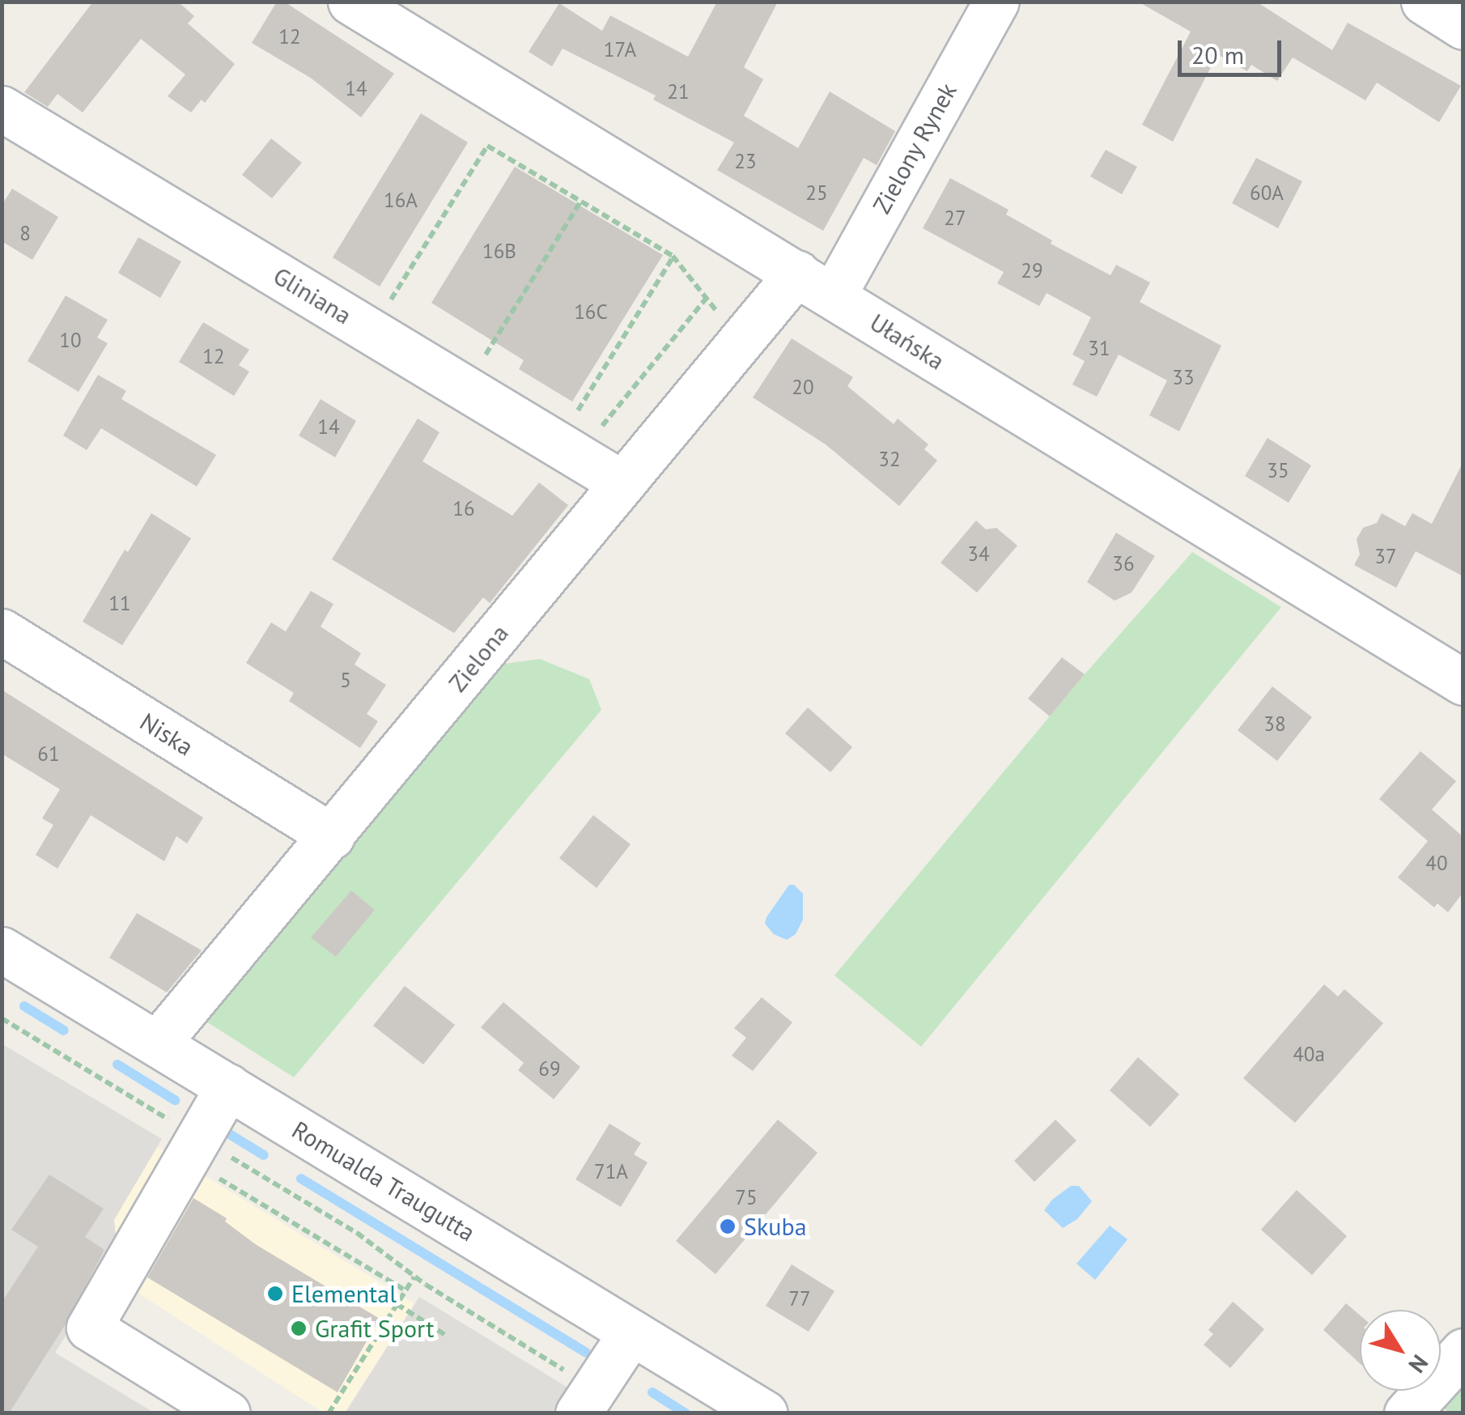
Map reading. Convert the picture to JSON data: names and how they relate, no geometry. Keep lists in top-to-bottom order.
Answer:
{
  "streets": {
    "street": [
      "Zielony Rynek",
      "Gliniana",
      "Ułańska",
      "Zielona",
      "Niska",
      "Romualda Traugutta"
    ]
  },
  "crossings": [
    ["Zielony Rynek", "Ułańska"],
    ["Zielony Rynek", "Zielona"],
    ["Gliniana", "Zielona"],
    ["Ułańska", "Zielona"],
    ["Zielona", "Niska"],
    ["Zielona", "Romualda Traugutta"]
  ],
  "places": ["Skuba", "Elemental", "Grafit Sport"],
  "house_numbers": [
    "12",
    "17A",
    "14",
    "21",
    "23",
    "25",
    "60A",
    "16A",
    "27",
    "8",
    "16B",
    "29",
    "16C",
    "10",
    "31",
    "12",
    "33",
    "20",
    "14",
    "32",
    "35",
    "16",
    "34",
    "37",
    "36",
    "11",
    "5",
    "38",
    "61",
    "40",
    "40a",
    "69",
    "71A",
    "75",
    "77"
  ],
  "scale_bar": "20 m",
  "north": "bottom right"
}
